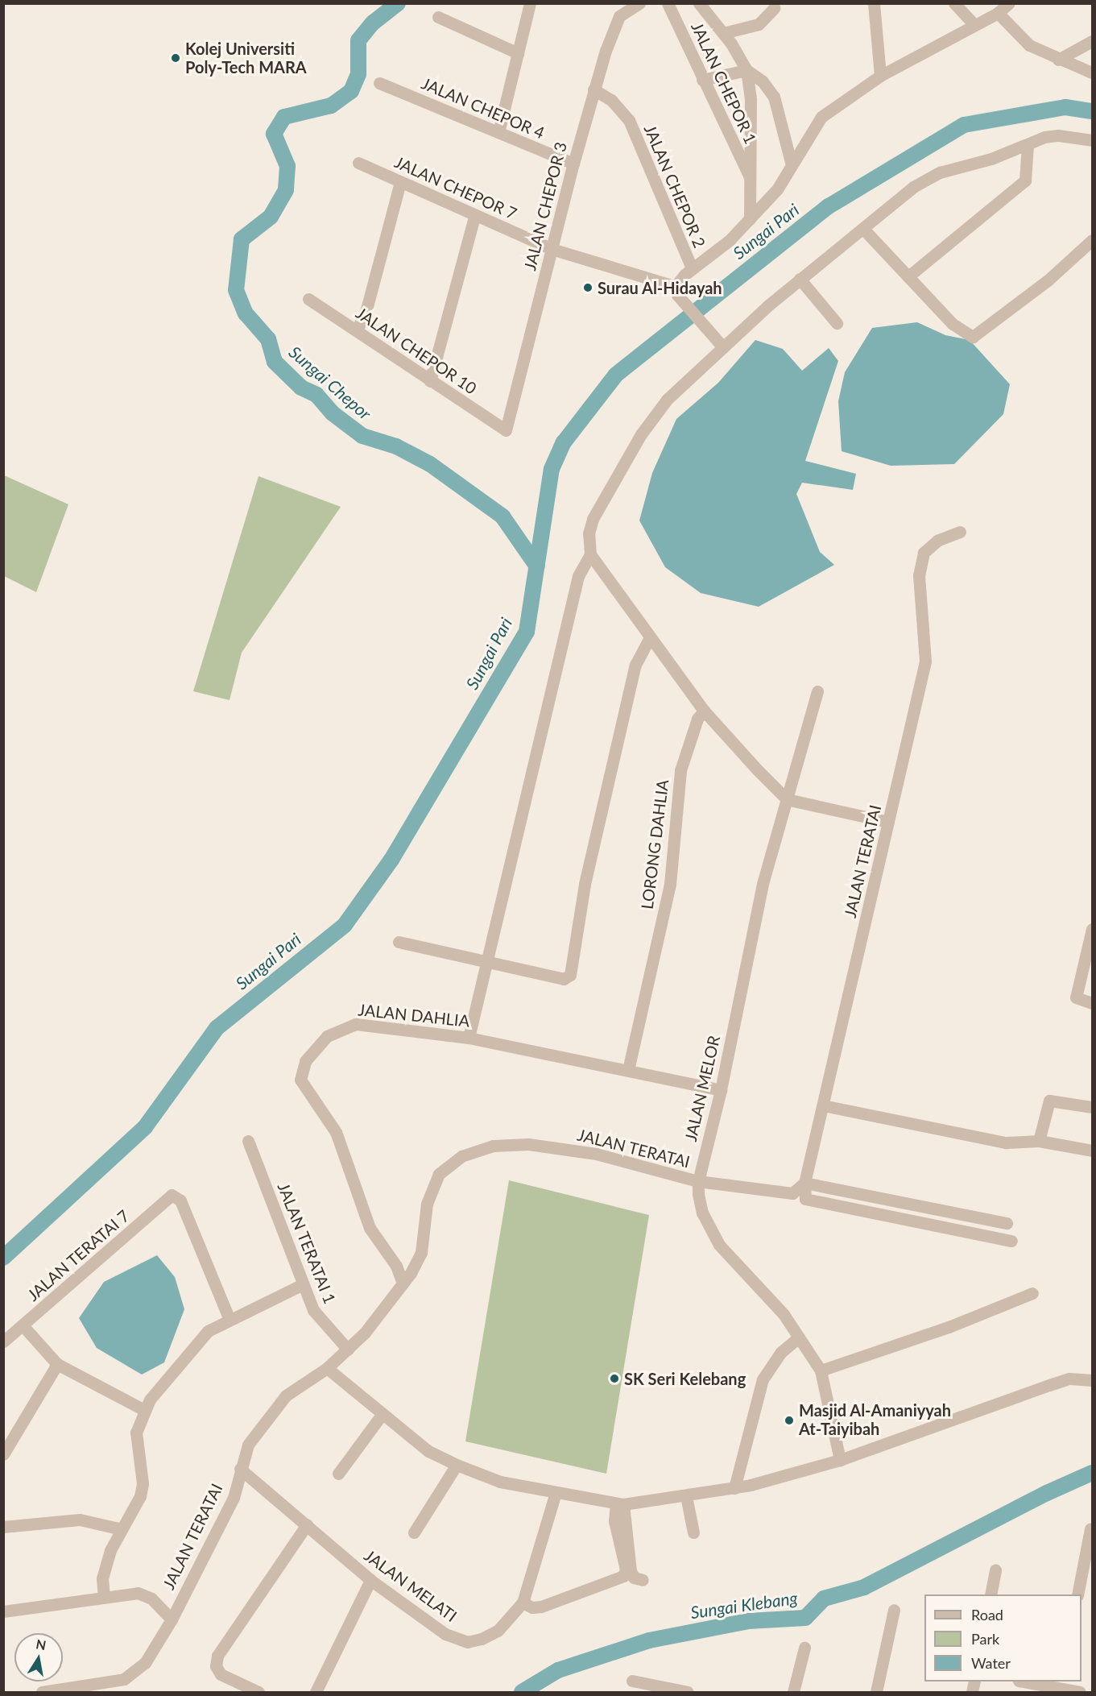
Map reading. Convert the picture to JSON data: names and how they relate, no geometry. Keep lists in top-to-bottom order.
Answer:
{
  "streets": {
    "street": [
      "JALAN CHEPOR 1",
      "JALAN CHEPOR 4",
      "JALAN CHEPOR 2",
      "JALAN CHEPOR 7",
      "JALAN CHEPOR 3",
      "JALAN CHEPOR 10",
      "LORONG DAHLIA",
      "JALAN TERATAI",
      "JALAN DAHLIA",
      "JALAN MELOR",
      "JALAN TERATAI 1",
      "JALAN TERATAI 7",
      "JALAN MELATI"
    ]
  },
  "crossings": [
    ["JALAN CHEPOR 4", "JALAN CHEPOR 3"],
    ["JALAN CHEPOR 2", "JALAN CHEPOR 7"],
    ["JALAN CHEPOR 2", "JALAN CHEPOR 3"],
    ["JALAN CHEPOR 7", "JALAN CHEPOR 3"],
    ["JALAN CHEPOR 3", "JALAN CHEPOR 10"],
    ["LORONG DAHLIA", "JALAN DAHLIA"],
    ["JALAN TERATAI", "JALAN DAHLIA"],
    ["JALAN TERATAI", "JALAN MELOR"],
    ["JALAN TERATAI", "JALAN TERATAI 1"],
    ["JALAN TERATAI", "JALAN MELATI"],
    ["JALAN DAHLIA", "JALAN MELOR"]
  ],
  "water": ["Sungai Pari", "Sungai Chepor", "Sungai Klebang"],
  "places": [
    "Kolej Universiti Poly-Tech MARA",
    "Surau Al-Hidayah",
    "SK Seri Kelebang",
    "Masjid Al-Amaniyyah At-Taiyibah"
  ],
  "legend": ["Road", "Park", "Water"],
  "north": "top"
}
